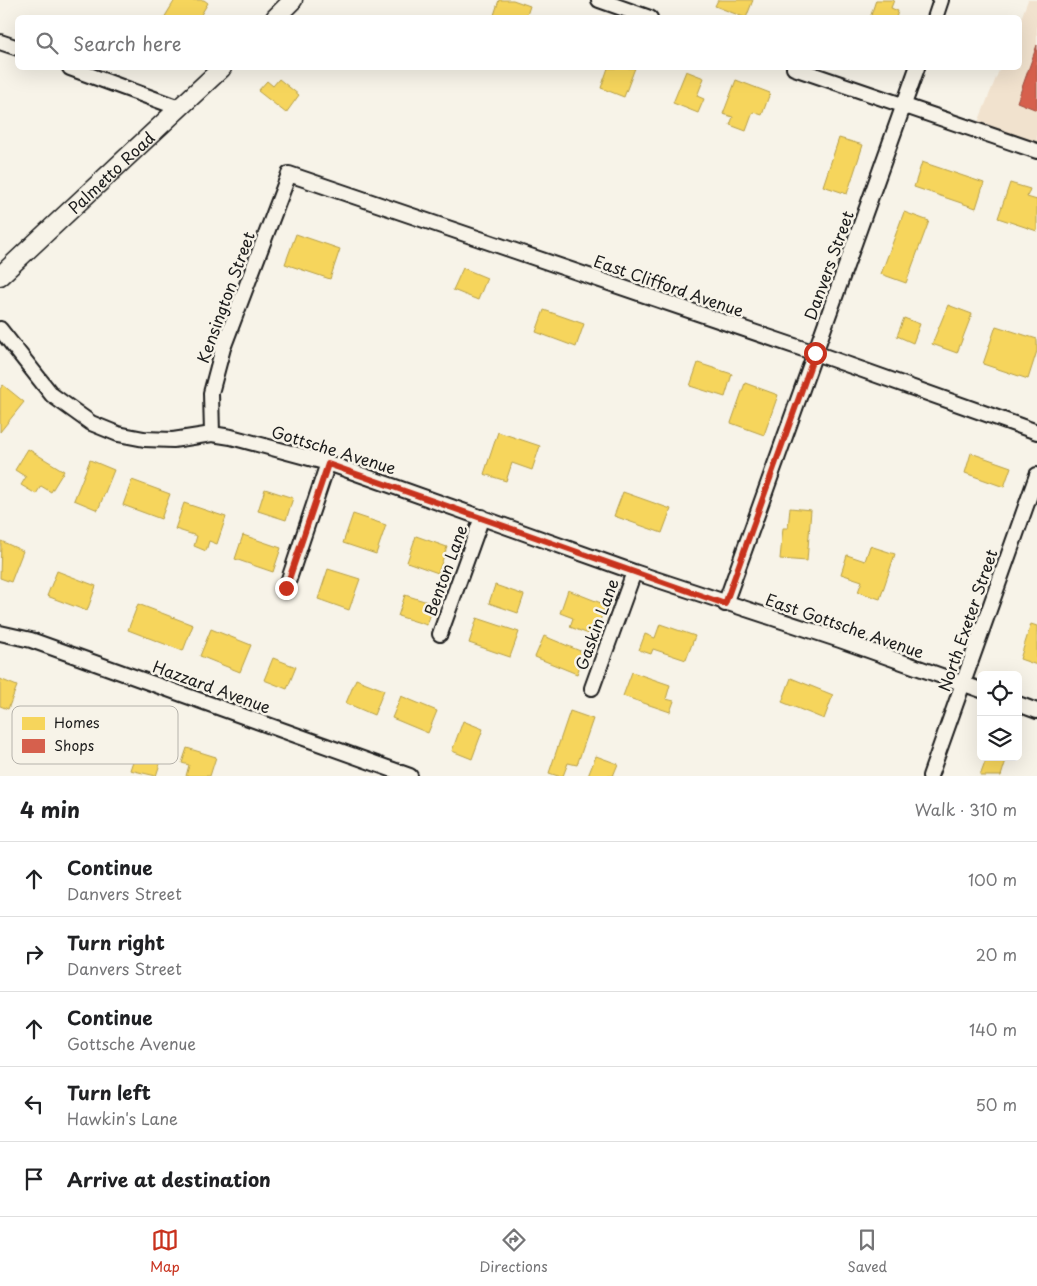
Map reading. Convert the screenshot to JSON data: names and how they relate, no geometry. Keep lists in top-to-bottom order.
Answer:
{
  "streets": {
    "street": [
      "Palmetto Road",
      "Danvers Street",
      "East Clifford Avenue",
      "Kensington Street",
      "Gottsche Avenue",
      "Benton Lane",
      "North Exeter Street",
      "Gaskin Lane",
      "East Gottsche Avenue",
      "Hazzard Avenue"
    ]
  },
  "crossings": [
    ["Danvers Street", "East Clifford Avenue"],
    ["Danvers Street", "Gottsche Avenue"],
    ["Danvers Street", "East Gottsche Avenue"],
    ["East Clifford Avenue", "Kensington Street"],
    ["Kensington Street", "Gottsche Avenue"],
    ["Gottsche Avenue", "Benton Lane"],
    ["Gottsche Avenue", "Gaskin Lane"],
    ["Gottsche Avenue", "East Gottsche Avenue"],
    ["North Exeter Street", "East Gottsche Avenue"]
  ],
  "legend": ["Homes", "Shops"],
  "page": {
    "search": "Search here",
    "heading": ["4 min", "Walk · 310 m"],
    "list": [
      ["Continue", "Danvers Street", "100 m"],
      ["Turn right", "Danvers Street", "20 m"],
      ["Continue", "Gottsche Avenue", "140 m"],
      ["Turn left", "Hawkin's Lane", "50 m"],
      "Arrive at destination"
    ],
    "nav": ["Map", "Directions", "Saved"]
  }
}
